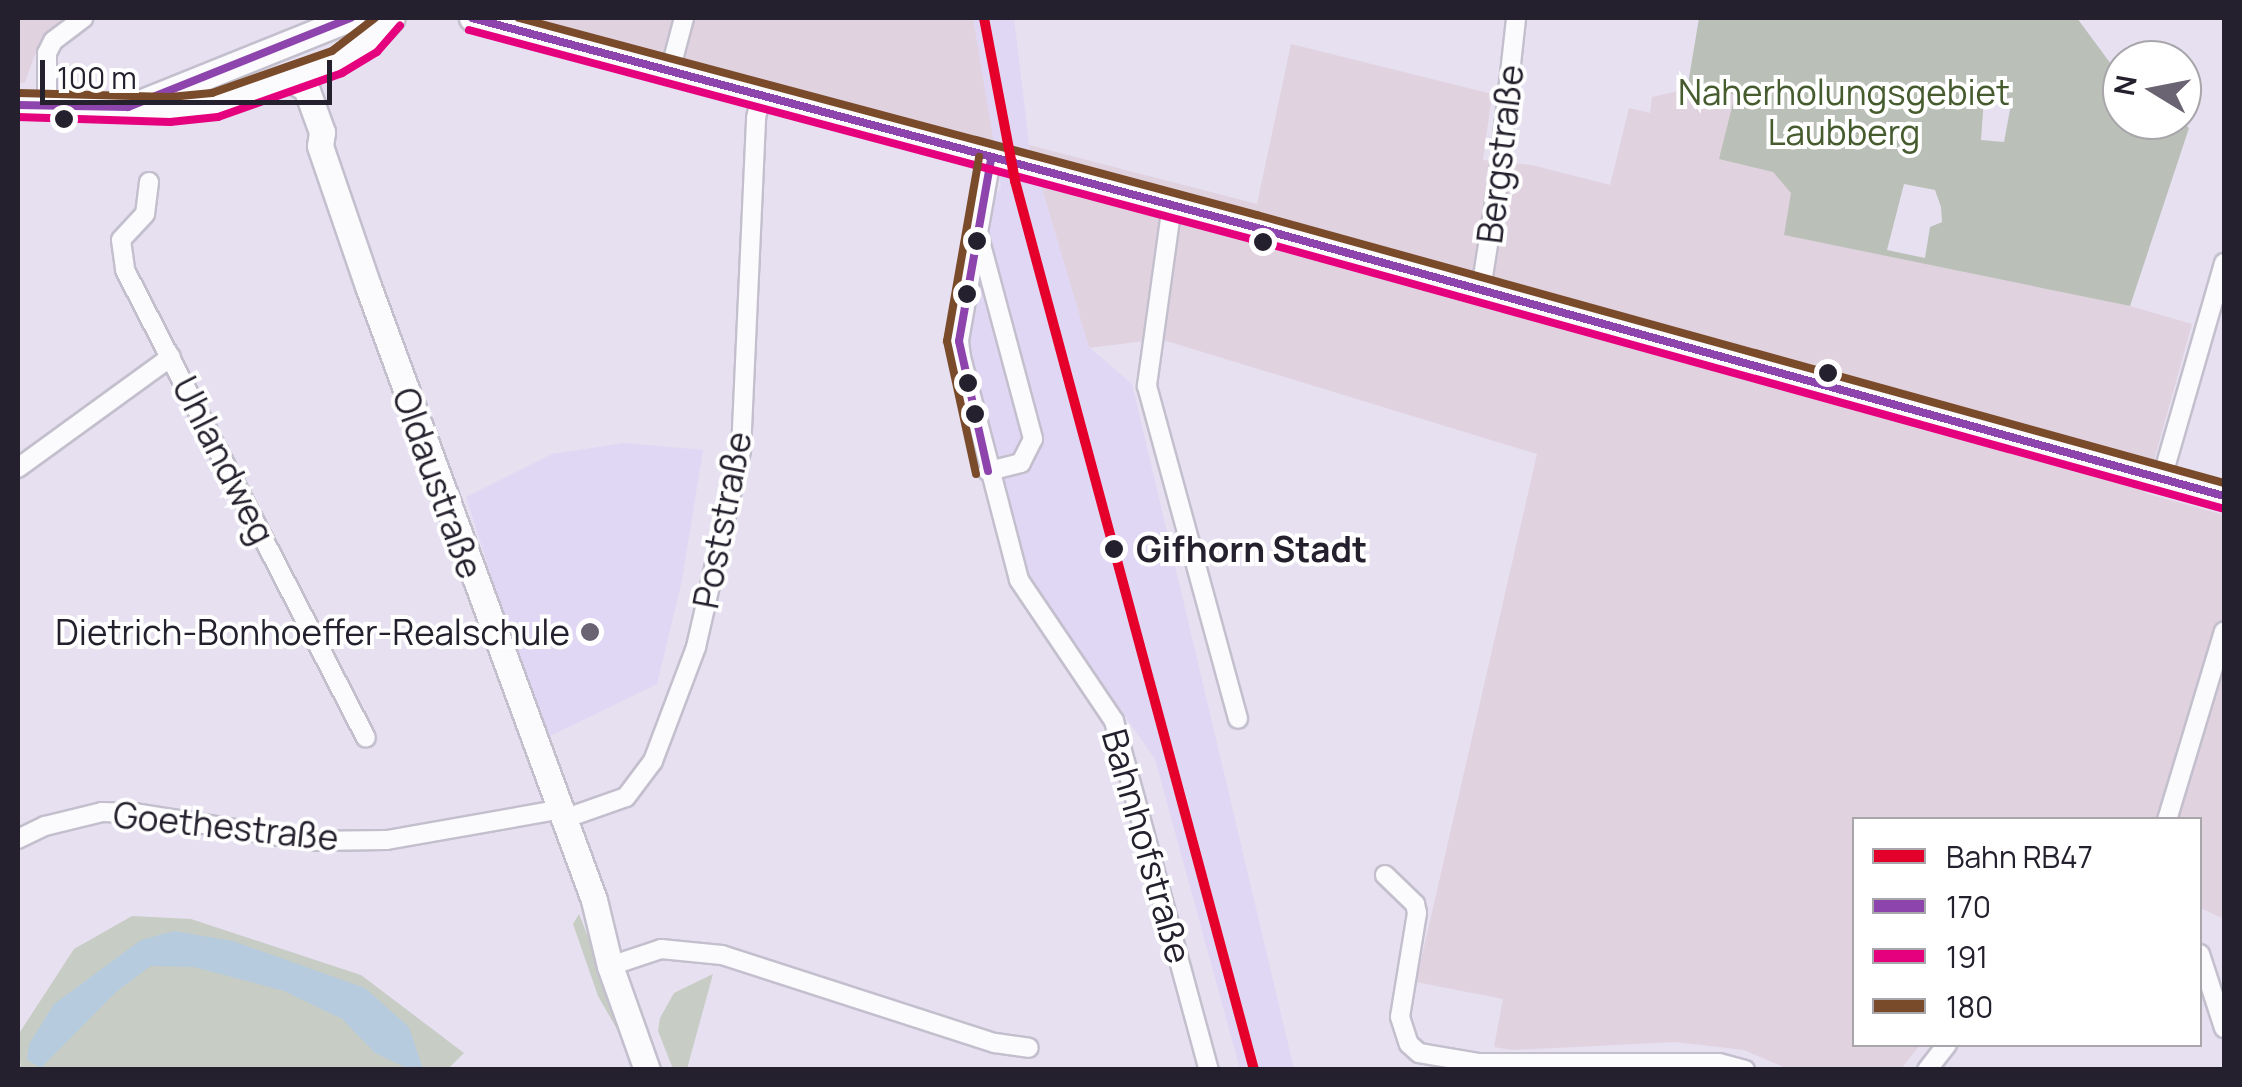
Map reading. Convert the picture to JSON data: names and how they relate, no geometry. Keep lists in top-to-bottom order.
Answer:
{
  "streets": {
    "street": [
      "Bergstraße",
      "Uhlandweg",
      "Oldaustraße",
      "Poststraße",
      "Goethestraße",
      "Bahnhofstraße"
    ]
  },
  "crossings": [
    ["Oldaustraße", "Poststraße"],
    ["Oldaustraße", "Goethestraße"],
    ["Poststraße", "Goethestraße"]
  ],
  "parks": ["Naherholungsgebiet Laubberg"],
  "places": ["Gifhorn Stadt", "Dietrich-Bonhoeffer-Realschule"],
  "lines": [
    "rail line RB47",
    "transit line 170",
    "transit line 180",
    "transit line 191"
  ],
  "legend": [
    "Bahn RB47",
    "170",
    "191",
    "180"
  ],
  "scale_bar": "100 m",
  "north": "left"
}
